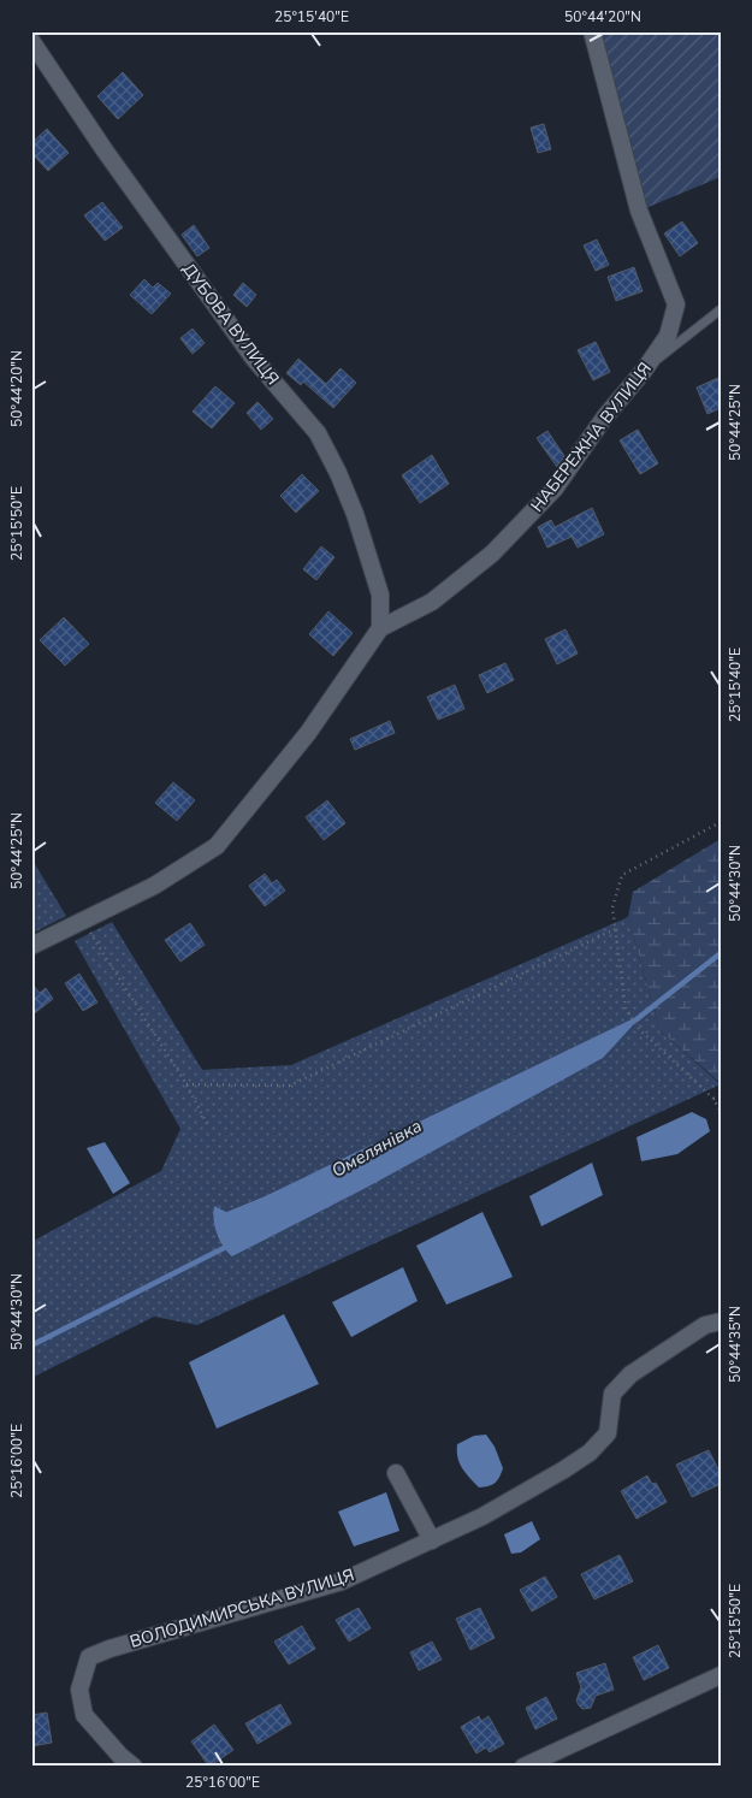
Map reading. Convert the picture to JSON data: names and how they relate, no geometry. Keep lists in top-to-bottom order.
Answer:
{
  "streets": {
    "street": ["ДУБОВА ВУЛИЦЯ", "НАБЕРЕЖНА ВУЛИЦЯ", "ВОЛОДИМИРСЬКА ВУЛИЦЯ"]
  },
  "crossings": [
    ["ДУБОВА ВУЛИЦЯ", "НАБЕРЕЖНА ВУЛИЦЯ"]
  ],
  "water": ["Омелянівка"],
  "coordinates": [
    "25°15'40\"E",
    "50°44'20\"N",
    "50°44'25\"N",
    "25°15'50\"E",
    "50°44'30\"N",
    "50°44'35\"N",
    "25°16'00\"E"
  ]
}
